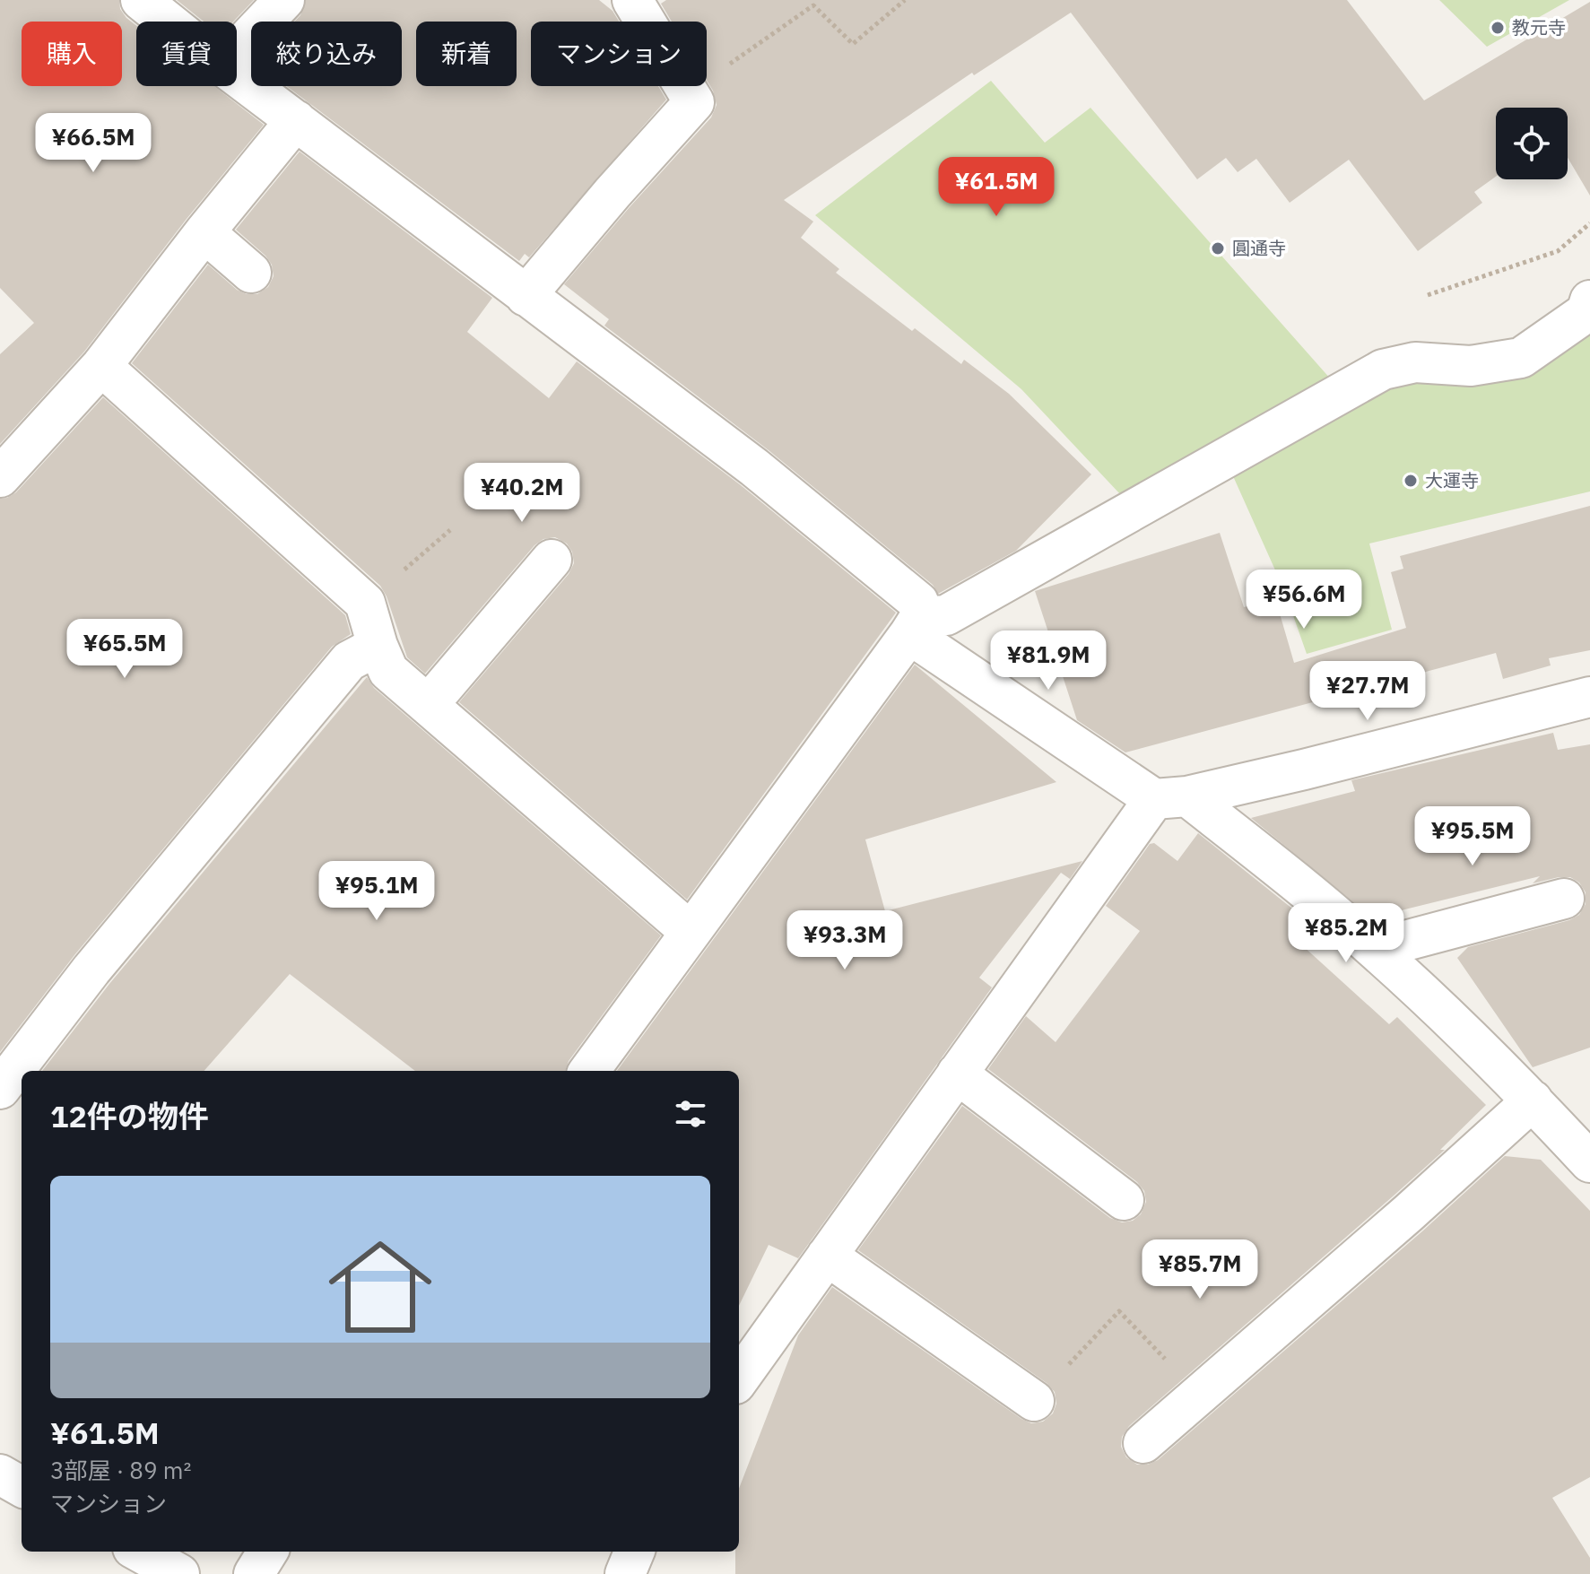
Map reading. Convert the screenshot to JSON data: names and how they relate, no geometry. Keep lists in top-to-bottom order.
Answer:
{
  "places": ["教元寺", "圓通寺", "大運寺"],
  "page": {
    "chip": [
      "購入",
      "賃貸",
      "絞り込み",
      "新着",
      "マンション"
    ],
    "price": [
      "¥66.5M",
      "¥61.5M",
      "¥40.2M",
      "¥56.6M",
      "¥65.5M",
      "¥81.9M",
      "¥27.7M",
      "¥95.5M",
      "¥95.1M",
      "¥85.2M",
      "¥93.3M",
      "¥85.7M"
    ],
    "heading": "12件の物件",
    "list": [
      {
        "name": "¥61.5M",
        "note": "3部屋 · 89 m² · マンション"
      }
    ]
  }
}
